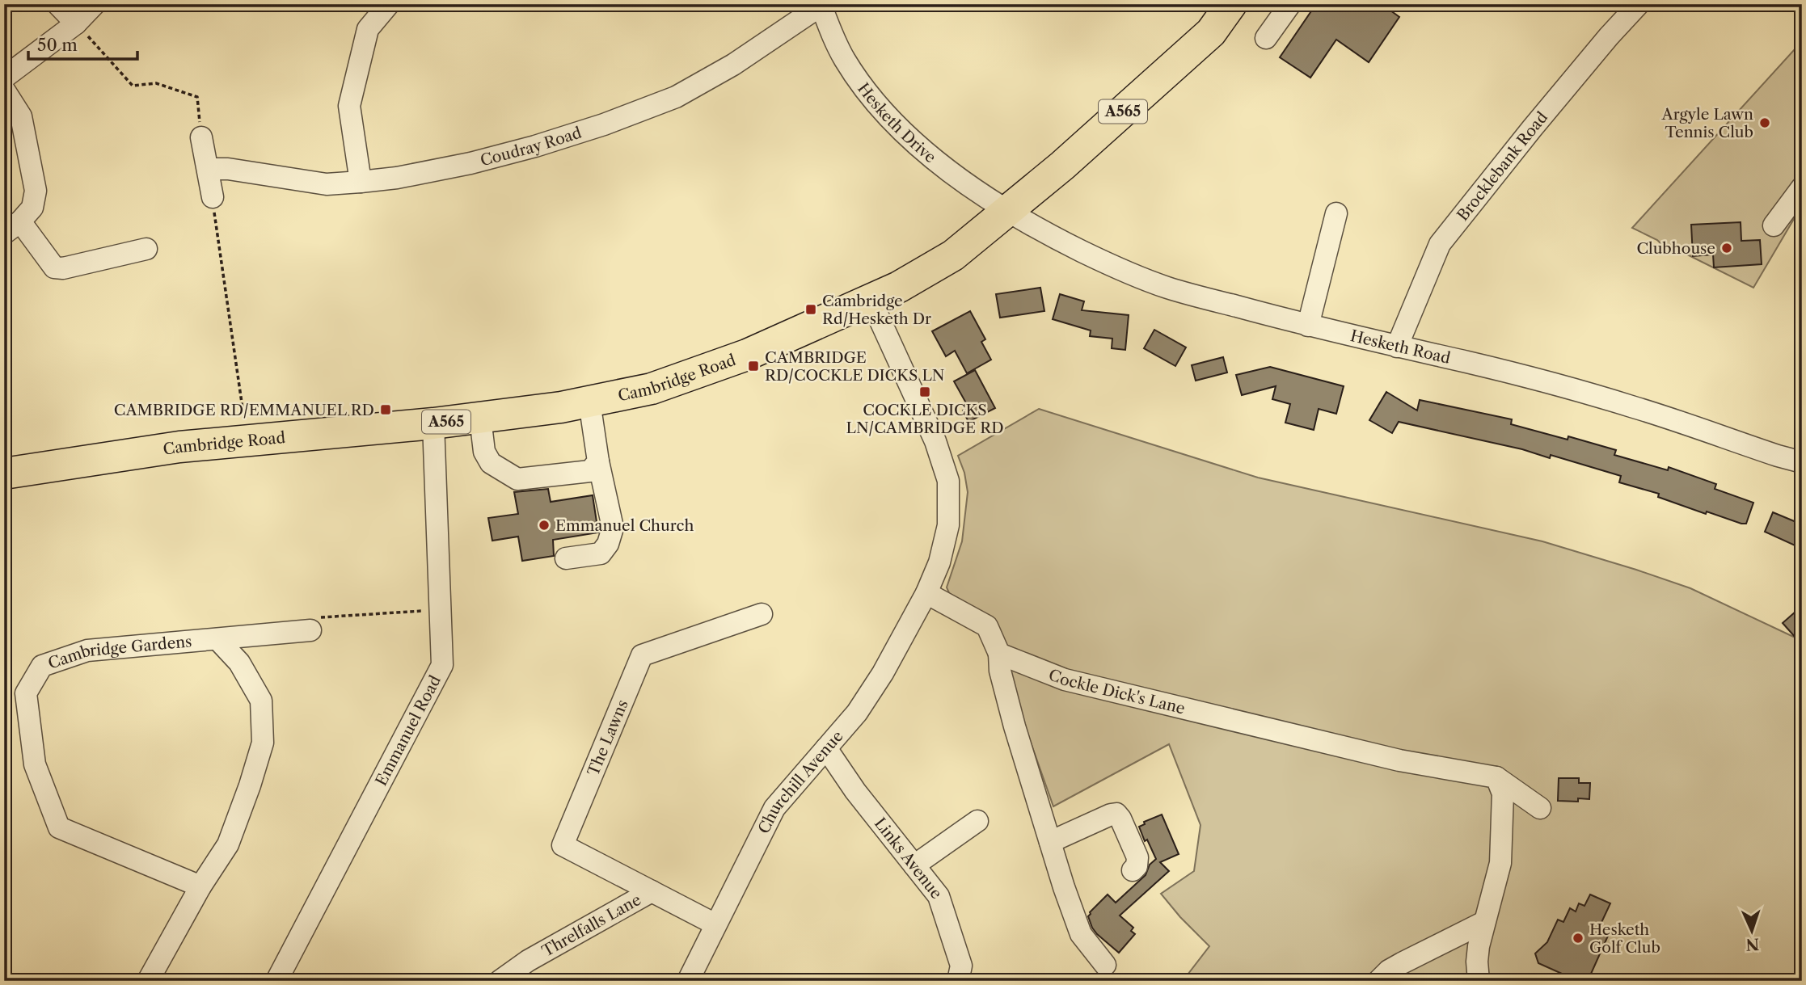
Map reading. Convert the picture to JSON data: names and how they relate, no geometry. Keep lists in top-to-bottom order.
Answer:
{
  "streets": {
    "highway": ["A565", "Cambridge Road"],
    "street": [
      "Hesketh Drive",
      "Coudray Road",
      "Brocklebank Road",
      "Hesketh Road",
      "Cambridge Gardens",
      "Cockle Dick's Lane",
      "Emmanuel Road",
      "The Lawns",
      "Churchill Avenue",
      "Links Avenue",
      "Threlfalls Lane"
    ]
  },
  "crossings": [
    ["Hesketh Drive", "Coudray Road"],
    ["Hesketh Drive", "Hesketh Road"],
    ["Hesketh Drive", "Cambridge Road"],
    ["Brocklebank Road", "Hesketh Road"],
    ["Hesketh Road", "Cambridge Road"],
    ["Cambridge Road", "Emmanuel Road"],
    ["The Lawns", "Threlfalls Lane"],
    ["Churchill Avenue", "Links Avenue"],
    ["Churchill Avenue", "Threlfalls Lane"]
  ],
  "places": {
    "other": [
      "Argyle Lawn Tennis Club",
      "Clubhouse",
      "Emmanuel Church",
      "Hesketh Golf Club"
    ],
    "transit": [
      "Cambridge Rd/Hesketh Dr",
      "CAMBRIDGE RD/COCKLE DICKS LN",
      "COCKLE DICKS LN/CAMBRIDGE RD",
      "CAMBRIDGE RD/EMMANUEL RD"
    ]
  },
  "scale_bar": "50 m",
  "north": "bottom"
}
